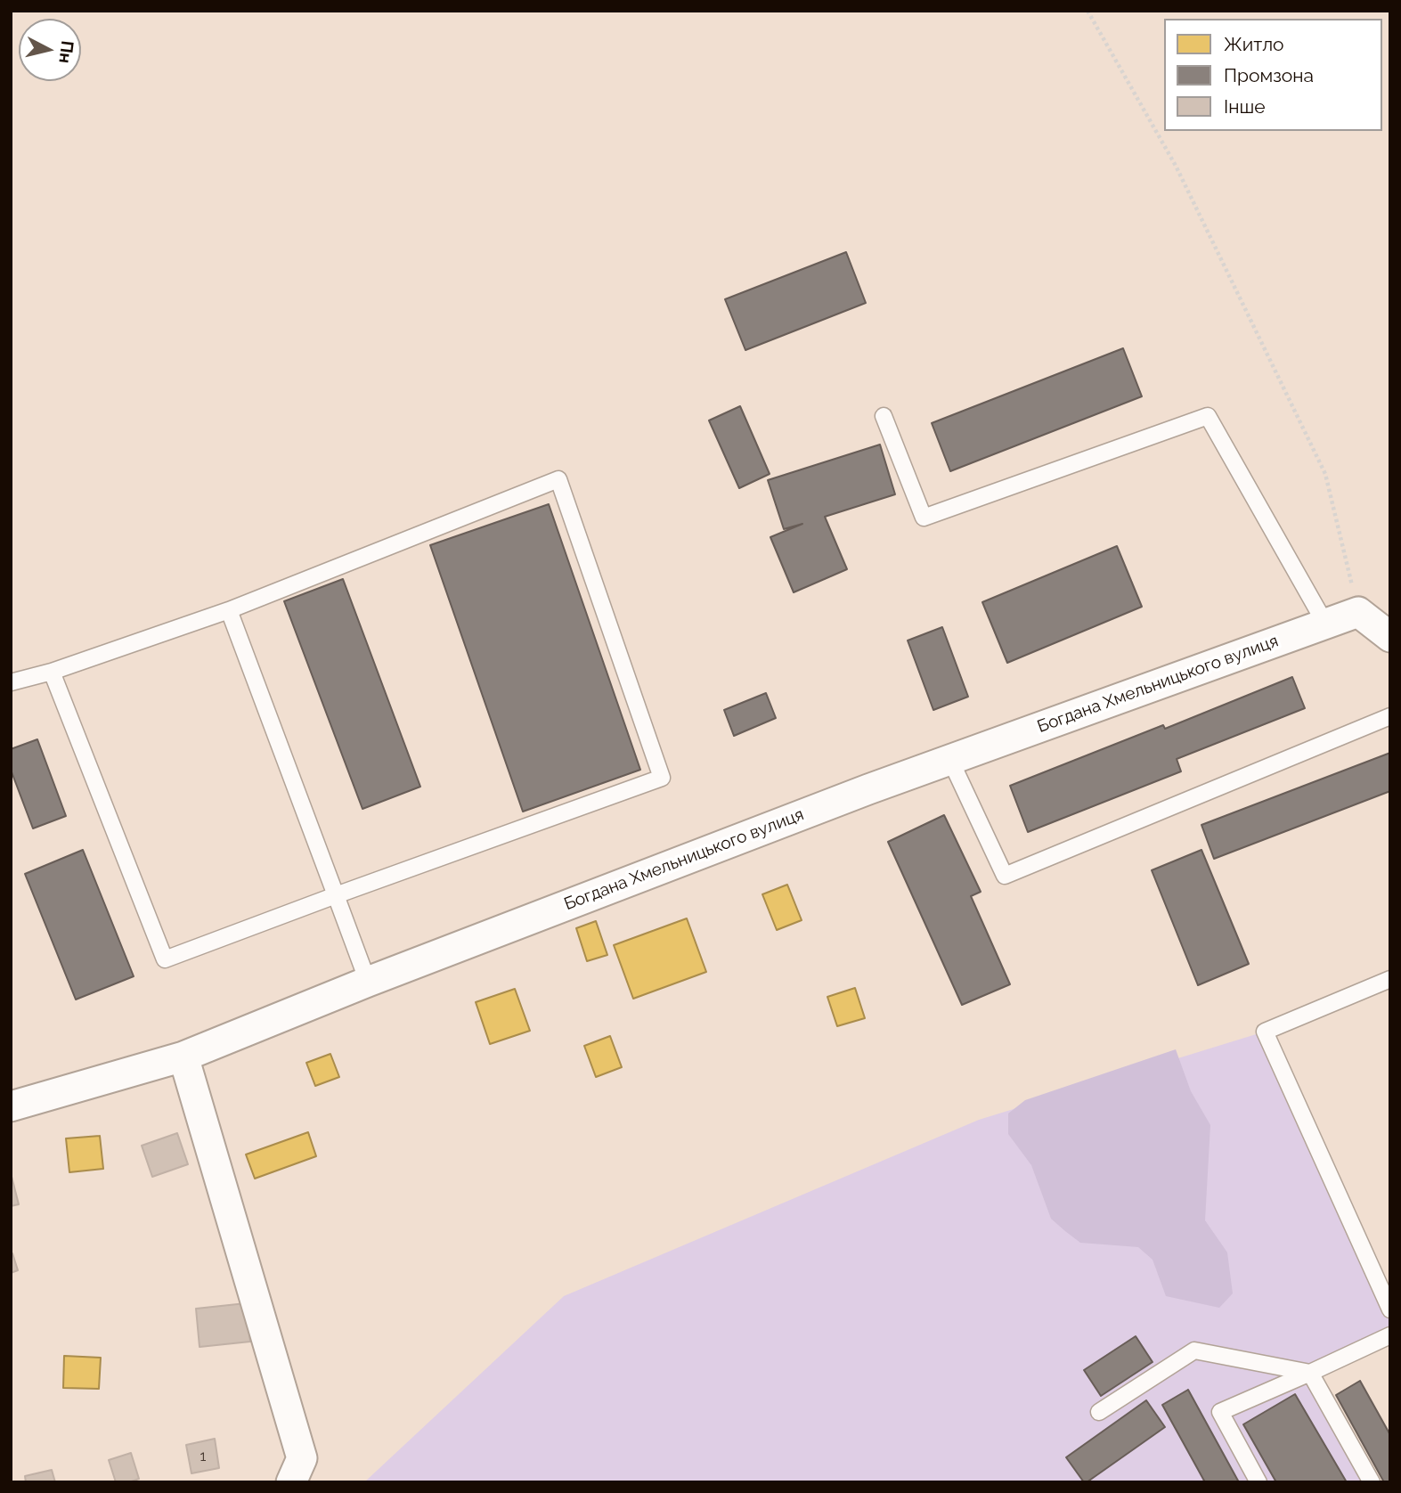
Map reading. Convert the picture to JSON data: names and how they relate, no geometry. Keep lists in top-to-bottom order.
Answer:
{
  "streets": {
    "street": ["Богдана Хмельницького вулиця"]
  },
  "house_numbers": ["1"],
  "legend": ["Житло", "Промзона", "Інше"],
  "north": "right"
}
